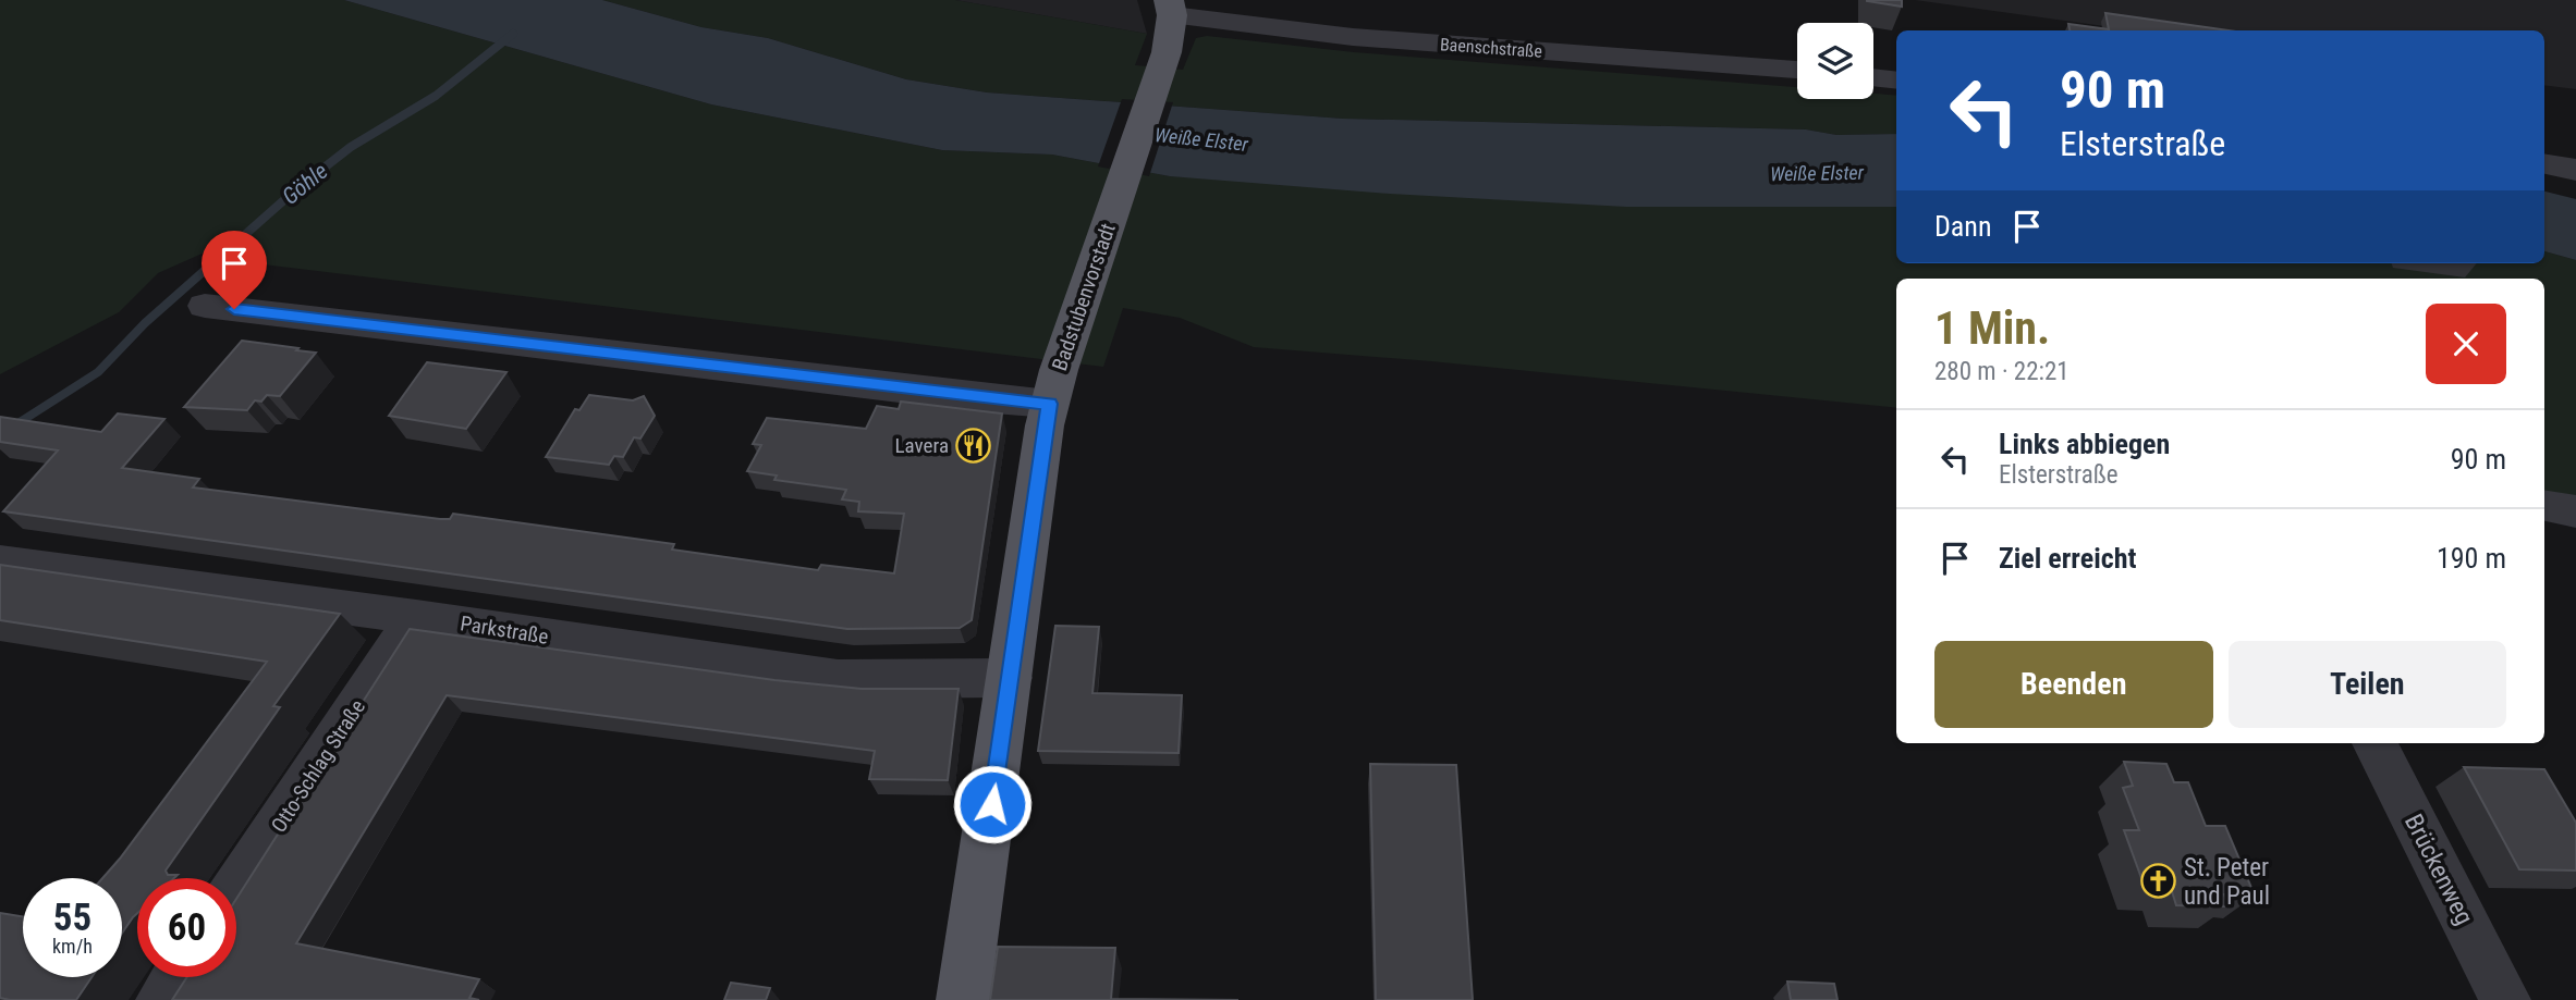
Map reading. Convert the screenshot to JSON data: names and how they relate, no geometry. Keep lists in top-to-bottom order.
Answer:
{
  "streets": {
    "main road": ["Badstubenvorstadt"],
    "street": [
      "Baenschstraße",
      "Parkstraße",
      "Otto-Schlag Straße",
      "Brückenweg"
    ]
  },
  "crossings": [
    ["Baenschstraße", "Badstubenvorstadt"],
    ["Badstubenvorstadt", "Parkstraße"],
    ["Parkstraße", "Otto-Schlag Straße"]
  ],
  "water": ["Weiße Elster", "Göhle"],
  "places": {
    "restaurant": ["Lavera"],
    "church": ["St. Peter und Paul"]
  },
  "page": {
    "turn": ["90 m", "Elsterstraße"],
    "then": "Dann",
    "heading": ["1 Min.", "280 m · 22:21"],
    "list": [
      {
        "name": "Links abbiegen",
        "note": "Elsterstraße",
        "value": "90 m"
      },
      {
        "name": "Ziel erreicht",
        "value": "190 m"
      }
    ],
    "buttons": ["Beenden", "Teilen"],
    "speed": "55 km/h",
    "limit": "60"
  }
}
